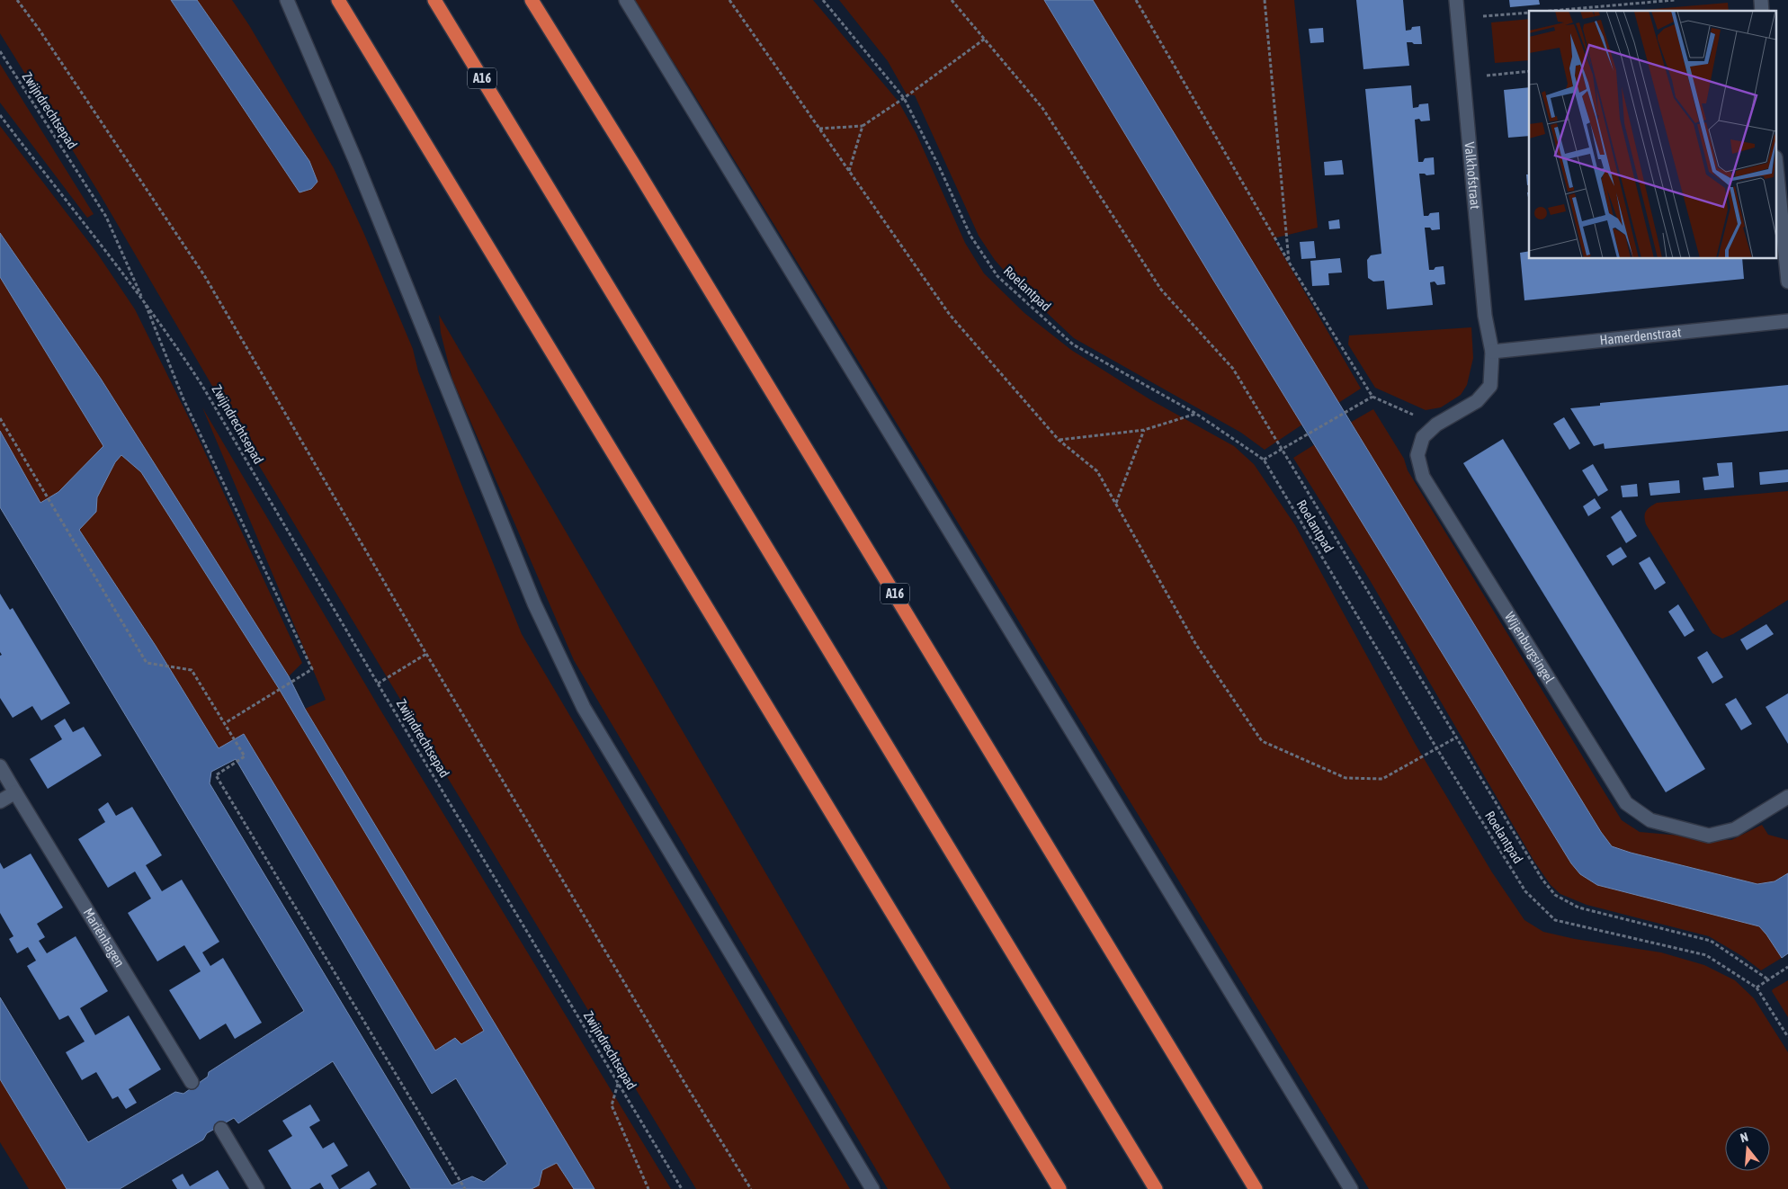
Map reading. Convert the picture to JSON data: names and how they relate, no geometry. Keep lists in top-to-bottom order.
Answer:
{
  "streets": {
    "highway": ["A16"],
    "street": [
      "Valkhofstraat",
      "Hamerdenstraat",
      "Wijenburgsingel",
      "Mariënhagen"
    ],
    "path": ["Zwijndrechtsepad", "Roelantpad"]
  },
  "crossings": [
    ["Valkhofstraat", "Hamerdenstraat"],
    ["Valkhofstraat", "Wijenburgsingel"],
    ["Hamerdenstraat", "Wijenburgsingel"]
  ],
  "north": "top"
}
